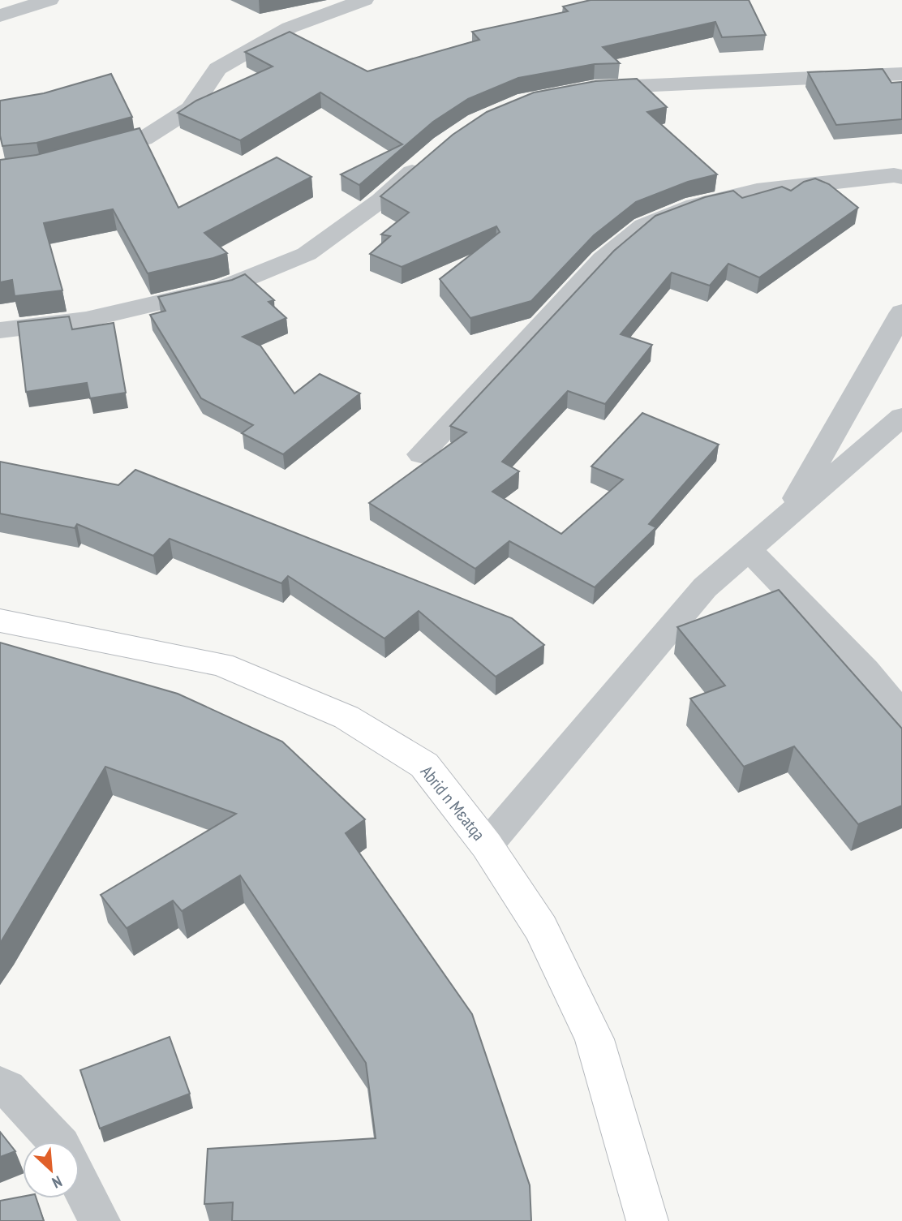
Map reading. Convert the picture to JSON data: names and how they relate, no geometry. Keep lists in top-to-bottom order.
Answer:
{
  "streets": {
    "main road": ["Abrid n Mɛatqa"]
  },
  "north": "bottom right"
}
